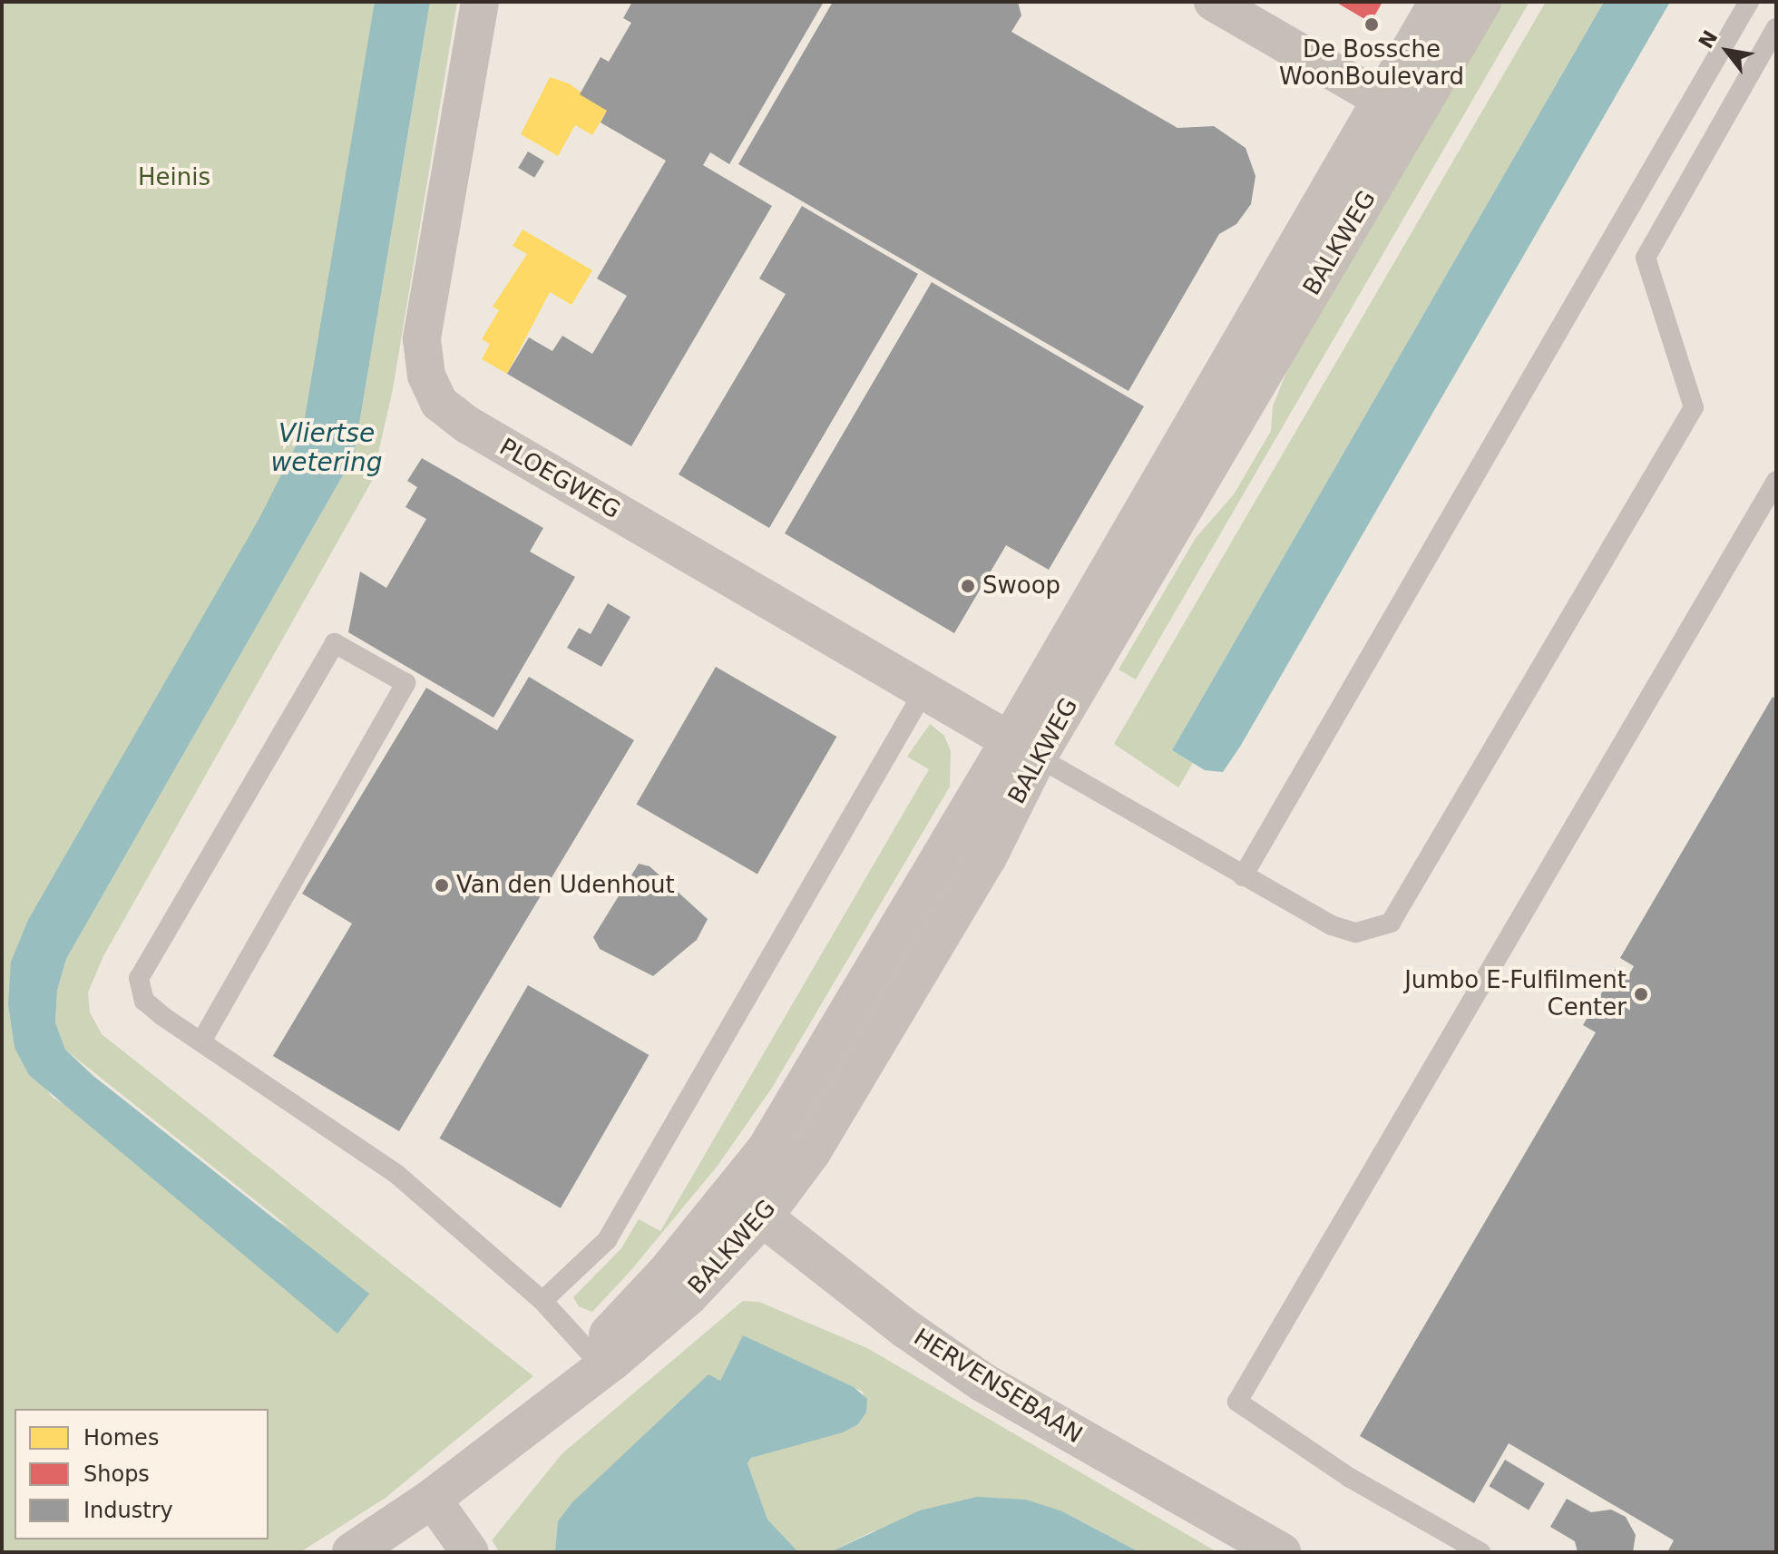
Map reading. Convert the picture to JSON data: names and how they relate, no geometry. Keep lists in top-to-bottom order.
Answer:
{
  "streets": {
    "street": ["BALKWEG", "PLOEGWEG", "HERVENSEBAAN"]
  },
  "crossings": [
    ["BALKWEG", "PLOEGWEG"],
    ["BALKWEG", "HERVENSEBAAN"]
  ],
  "water": ["Vliertse wetering"],
  "parks": ["Heinis"],
  "places": [
    "De Bossche WoonBoulevard",
    "Swoop",
    "Van den Udenhout",
    "Jumbo E-Fulfilment Center"
  ],
  "legend": ["Homes", "Shops", "Industry"],
  "north": "top left"
}
